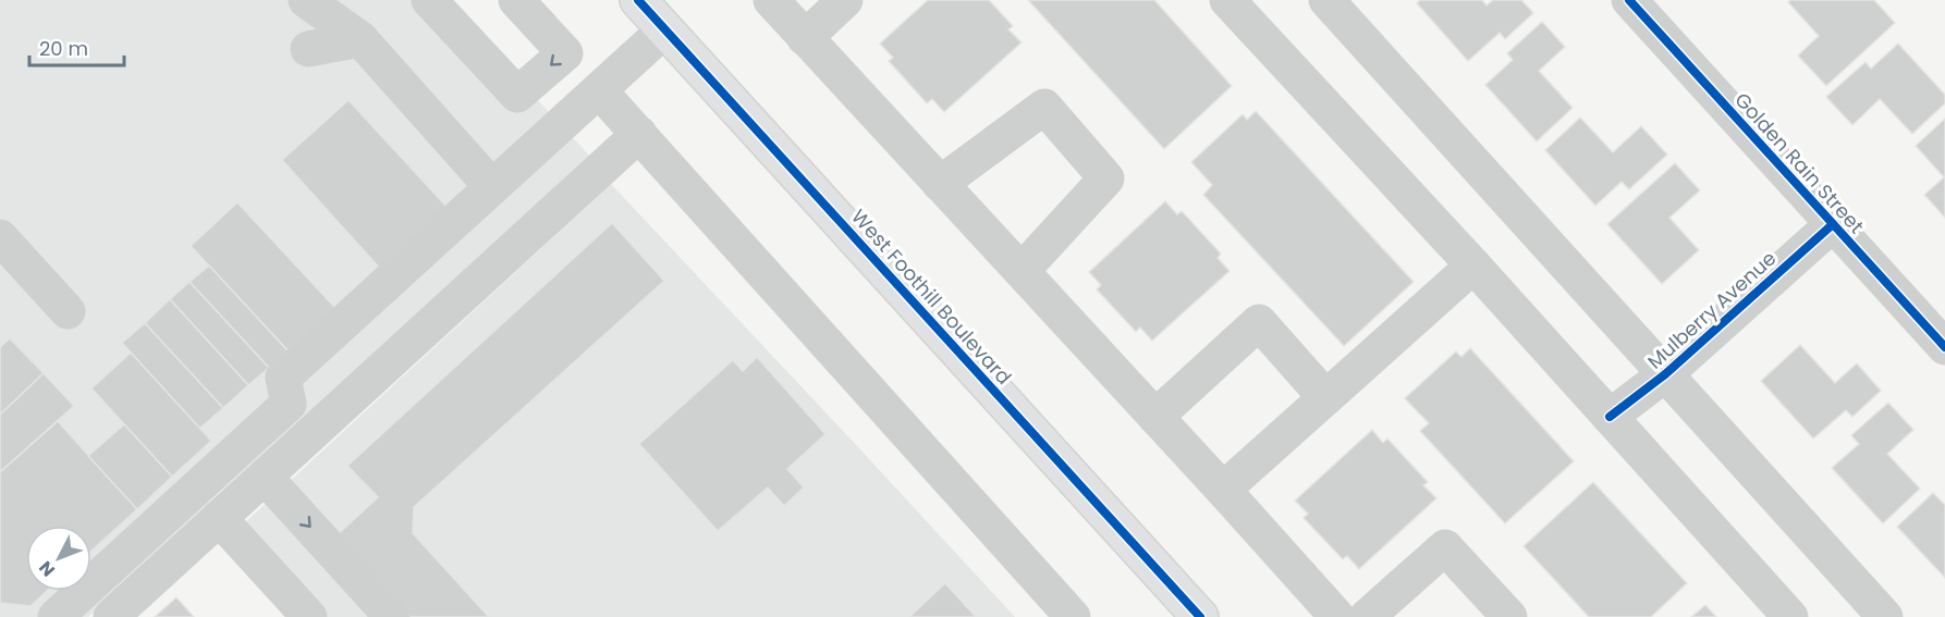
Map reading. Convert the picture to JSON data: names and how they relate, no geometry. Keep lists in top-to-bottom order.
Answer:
{
  "streets": {
    "main road": ["West Foothill Boulevard"],
    "street": ["Golden Rain Street", "Mulberry Avenue"]
  },
  "crossings": [
    ["Golden Rain Street", "Mulberry Avenue"]
  ],
  "scale_bar": "20 m",
  "north": "bottom left"
}
